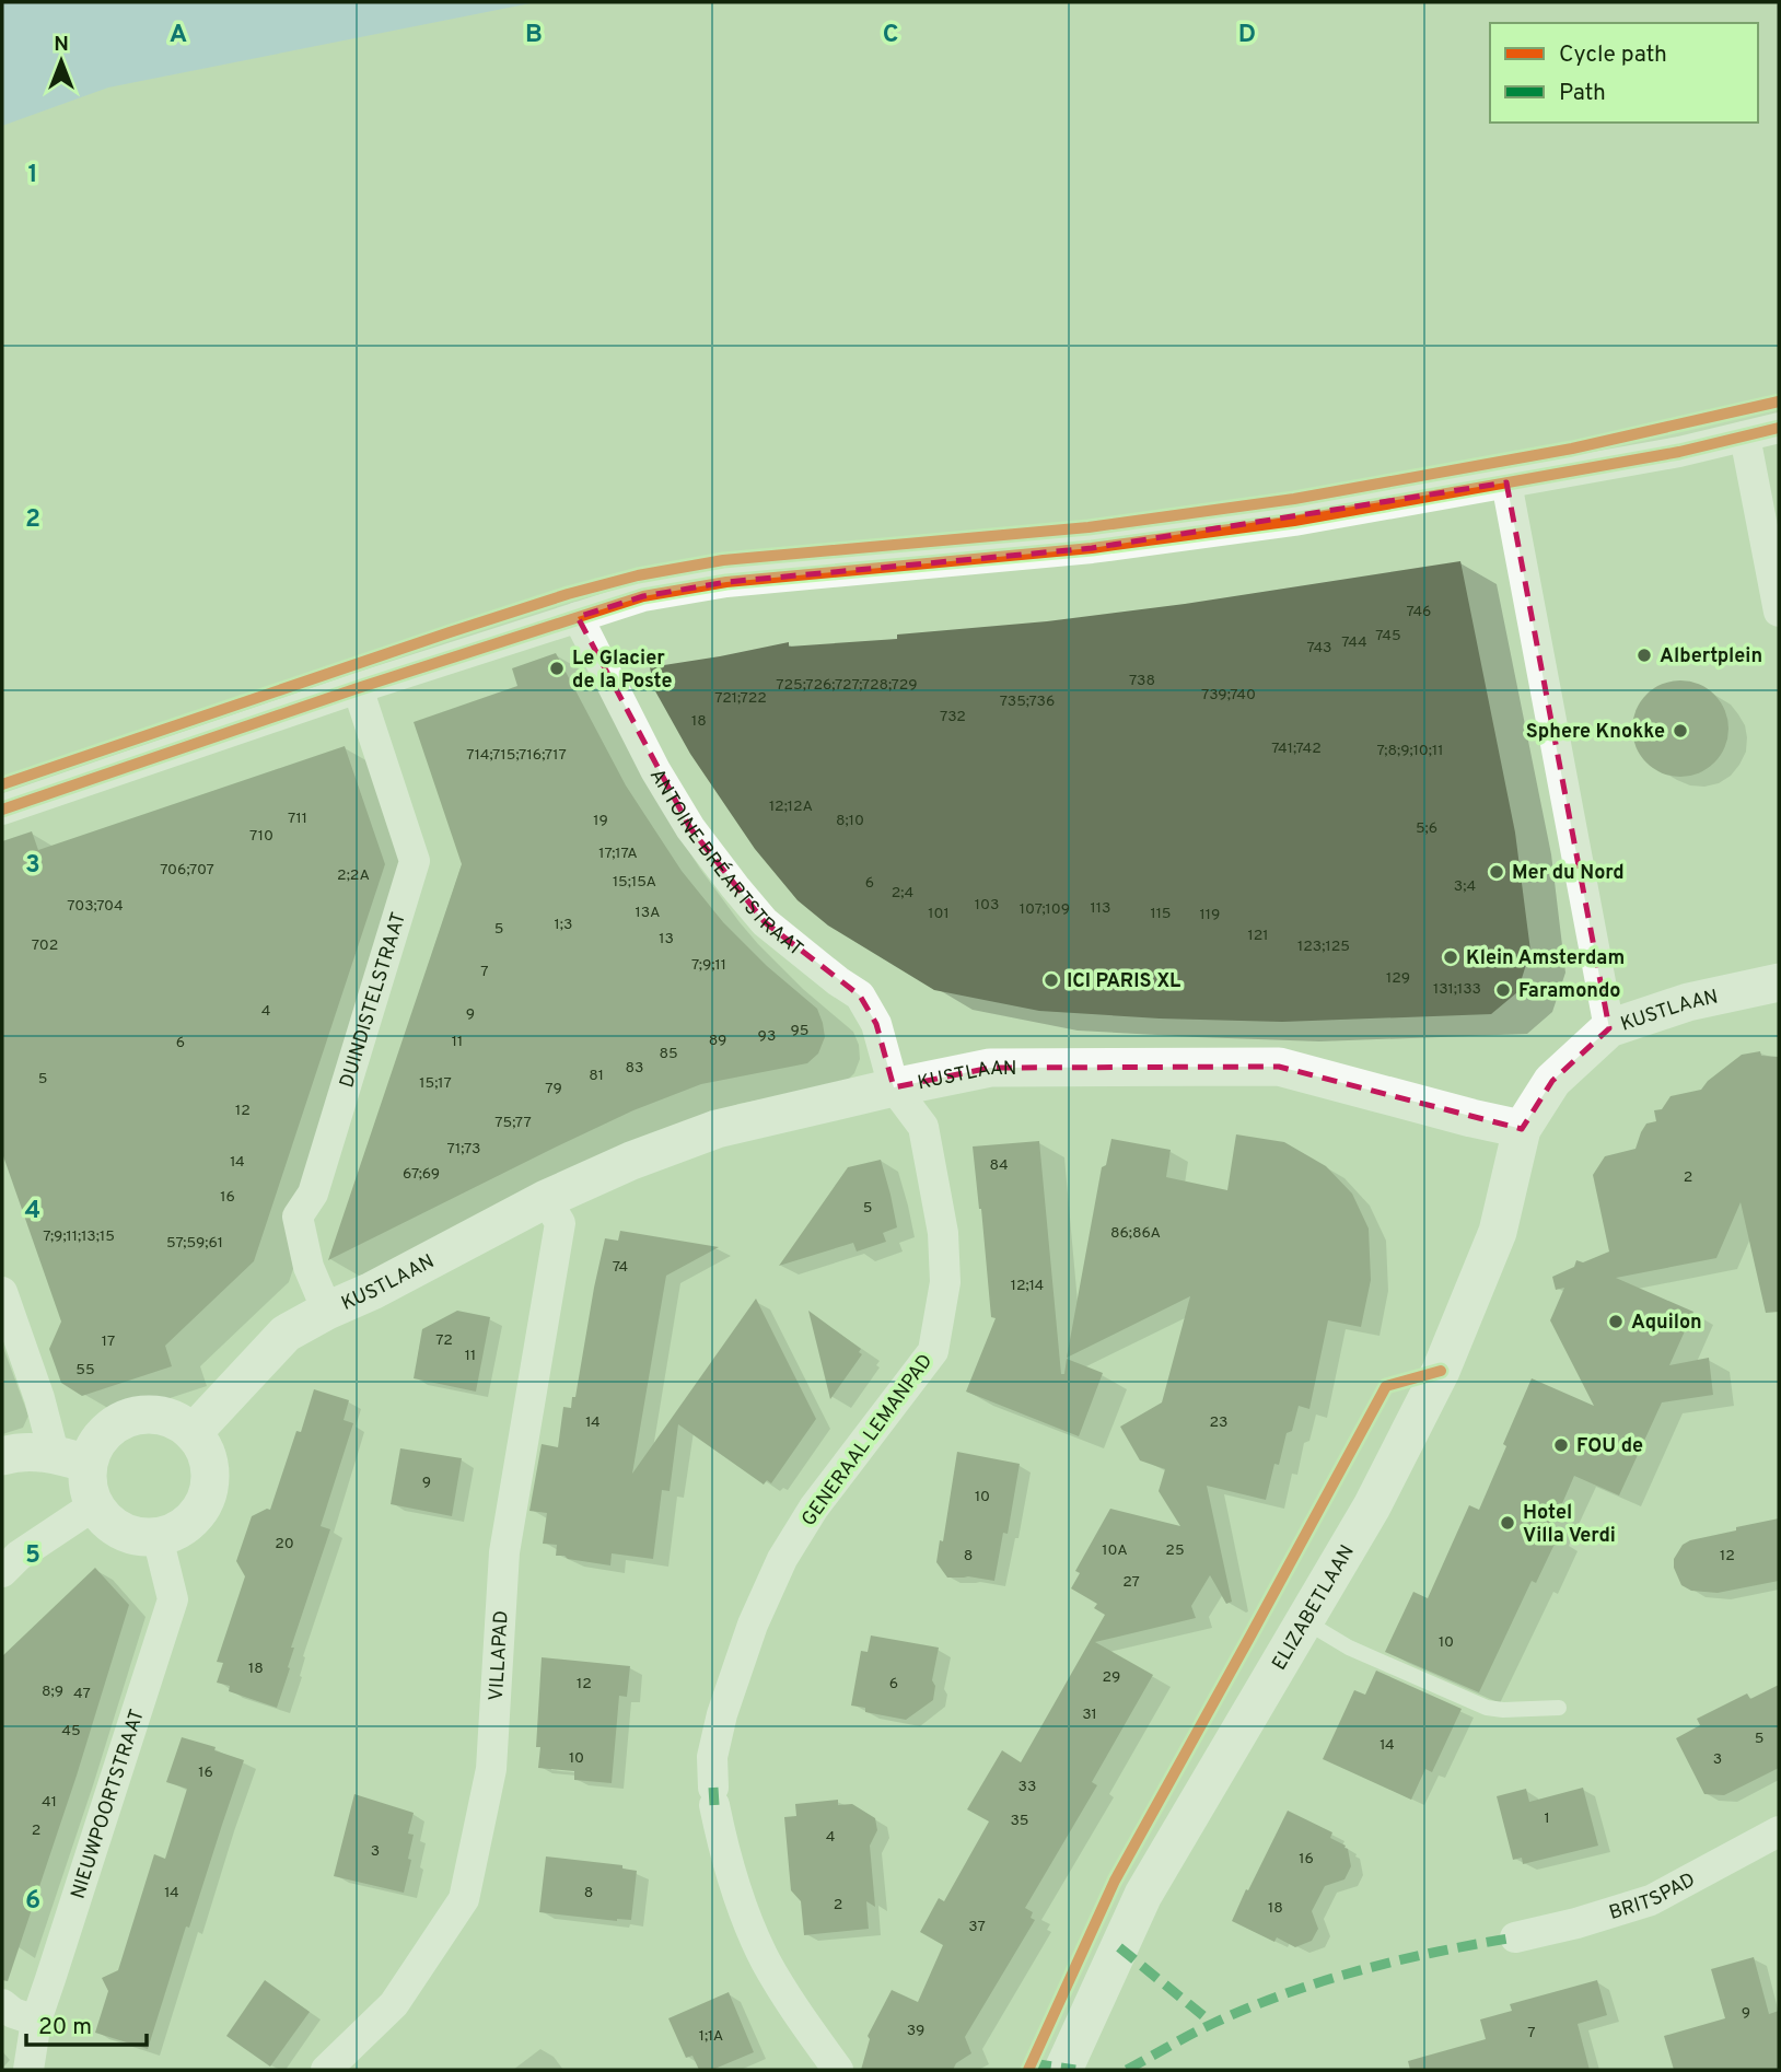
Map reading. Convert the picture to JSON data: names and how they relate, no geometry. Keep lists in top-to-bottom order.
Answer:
{
  "streets": {
    "street": [
      "ANTOINE BRÉARTSTRAAT",
      "DUINDISTELSTRAAT",
      "KUSTLAAN",
      "GENERAAL LEMANPAD",
      "ELIZABETLAAN",
      "VILLAPAD",
      "NIEUWPOORTSTRAAT",
      "BRITSPAD"
    ]
  },
  "crossings": [
    ["ANTOINE BRÉARTSTRAAT", "KUSTLAAN"],
    ["ANTOINE BRÉARTSTRAAT", "GENERAAL LEMANPAD"],
    ["DUINDISTELSTRAAT", "KUSTLAAN"],
    ["KUSTLAAN", "GENERAAL LEMANPAD"],
    ["KUSTLAAN", "ELIZABETLAAN"],
    ["KUSTLAAN", "VILLAPAD"],
    ["KUSTLAAN", "NIEUWPOORTSTRAAT"]
  ],
  "places": [
    "Albertplein",
    "Le Glacier de la Poste",
    "Sphere Knokke",
    "Mer du Nord",
    "Klein Amsterdam",
    "ICI PARIS XL",
    "Faramondo",
    "Aquilon",
    "FOU de",
    "Hotel Villa Verdi"
  ],
  "house_numbers": [
    "746",
    "745",
    "744",
    "743",
    "738",
    "725;726;727;728;729",
    "739;740",
    "721;722",
    "735;736",
    "732",
    "18",
    "741;742",
    "7;8;9;10;11",
    "714;715;716;717",
    "12;12A",
    "711",
    "19",
    "8;10",
    "5;6",
    "710",
    "17;17A",
    "706;707",
    "2;2A",
    "15;15A",
    "6",
    "3;4",
    "2;4",
    "103",
    "703;704",
    "113",
    "107;109",
    "13A",
    "101",
    "115",
    "119",
    "1;3",
    "5",
    "121",
    "13",
    "702",
    "123;125",
    "7;9;11",
    "7",
    "129",
    "131;133",
    "4",
    "9",
    "95",
    "93",
    "89",
    "11",
    "6",
    "85",
    "83",
    "81",
    "5",
    "15;17",
    "79",
    "12",
    "75;77",
    "71;73",
    "14",
    "84",
    "67;69",
    "2",
    "16",
    "5",
    "86;86A",
    "7;9;11;13;15",
    "57;59;61",
    "74",
    "12;14",
    "72",
    "17",
    "11",
    "55",
    "14",
    "23",
    "9",
    "10",
    "20",
    "10A",
    "25",
    "8",
    "12",
    "27",
    "10",
    "18",
    "29",
    "12",
    "6",
    "8;9",
    "47",
    "31",
    "45",
    "5",
    "14",
    "10",
    "3",
    "16",
    "33",
    "41",
    "1",
    "35",
    "2",
    "4",
    "3",
    "16",
    "14",
    "8",
    "2",
    "18",
    "37",
    "9",
    "39",
    "7",
    "1;1A"
  ],
  "legend": ["Cycle path", "Path"],
  "scale_bar": "20 m",
  "north": "top",
  "grid": {
    "columns": [
      "A",
      "B",
      "C",
      "D"
    ],
    "rows": [
      "1",
      "2",
      "3",
      "4",
      "5",
      "6"
    ]
  }
}
